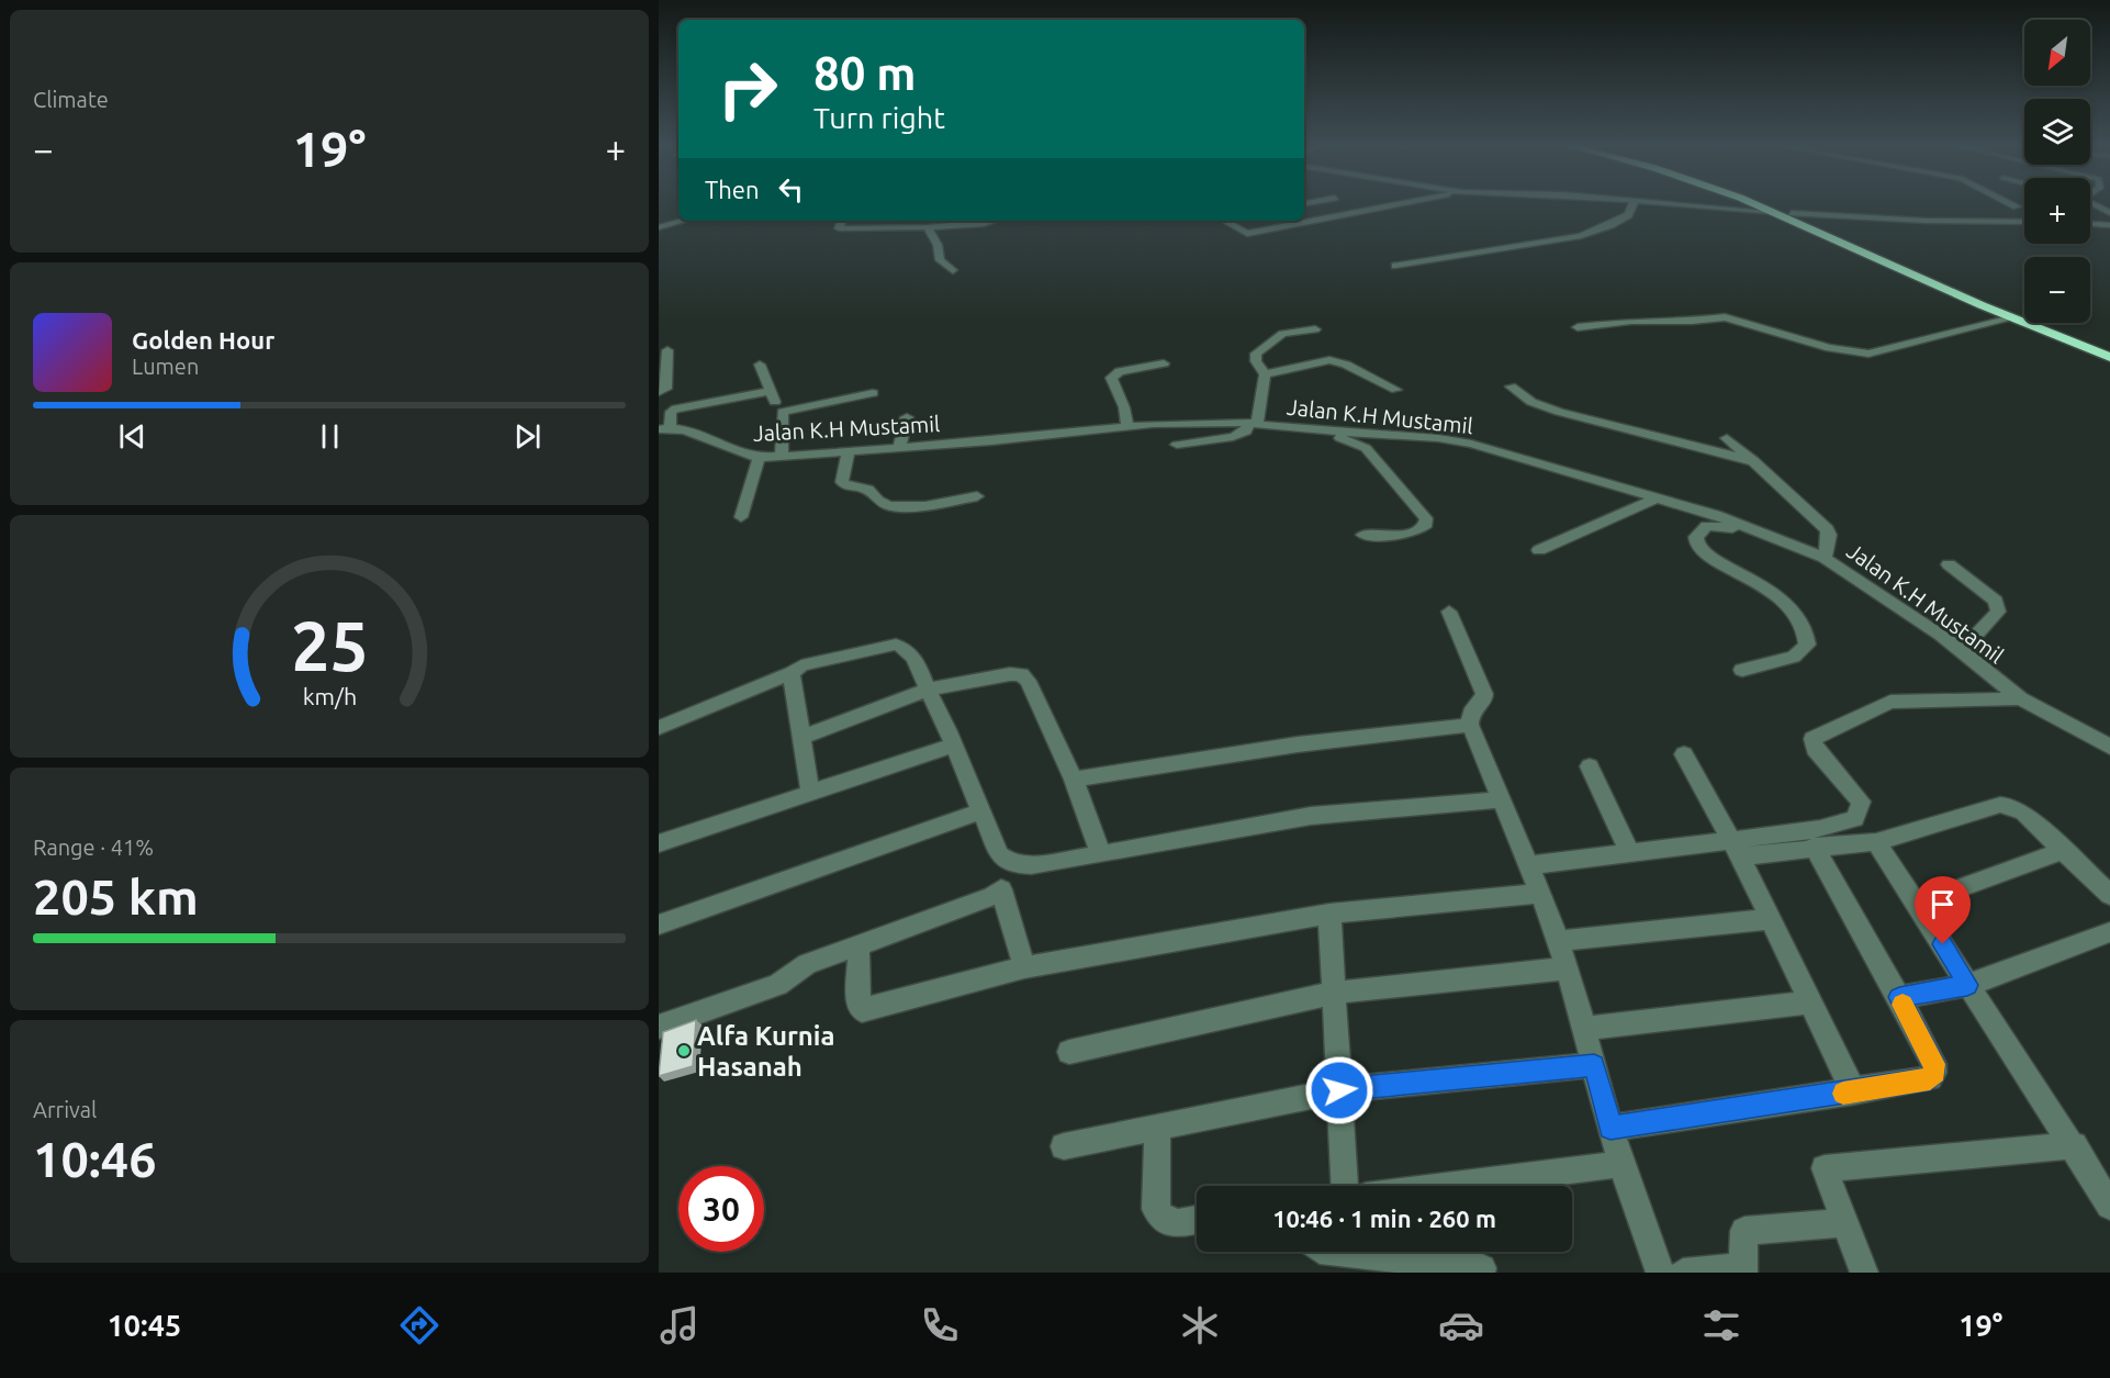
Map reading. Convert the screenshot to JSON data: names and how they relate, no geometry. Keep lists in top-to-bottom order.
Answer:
{
  "streets": {
    "street": ["Jalan K.H Mustamil"]
  },
  "places": ["Alfa Kurnia Hasanah"],
  "north": "bottom left",
  "page": {
    "tile": [
      "Climate",
      ["Range · 41%", "205 km"],
      ["Arrival", "10:46"]
    ],
    "map_buttons": ["+", "−"],
    "turn": ["80 m", "Turn right"],
    "heat": ["−", "19°", "+"],
    "then": "Then",
    "song": ["Golden Hour", "Lumen"],
    "limit": "30",
    "trip": "10:46 · 1 min · 260 m",
    "tabs": ["10:45", "19°"],
    "gauge": ["25", "km/h"]
  }
}
